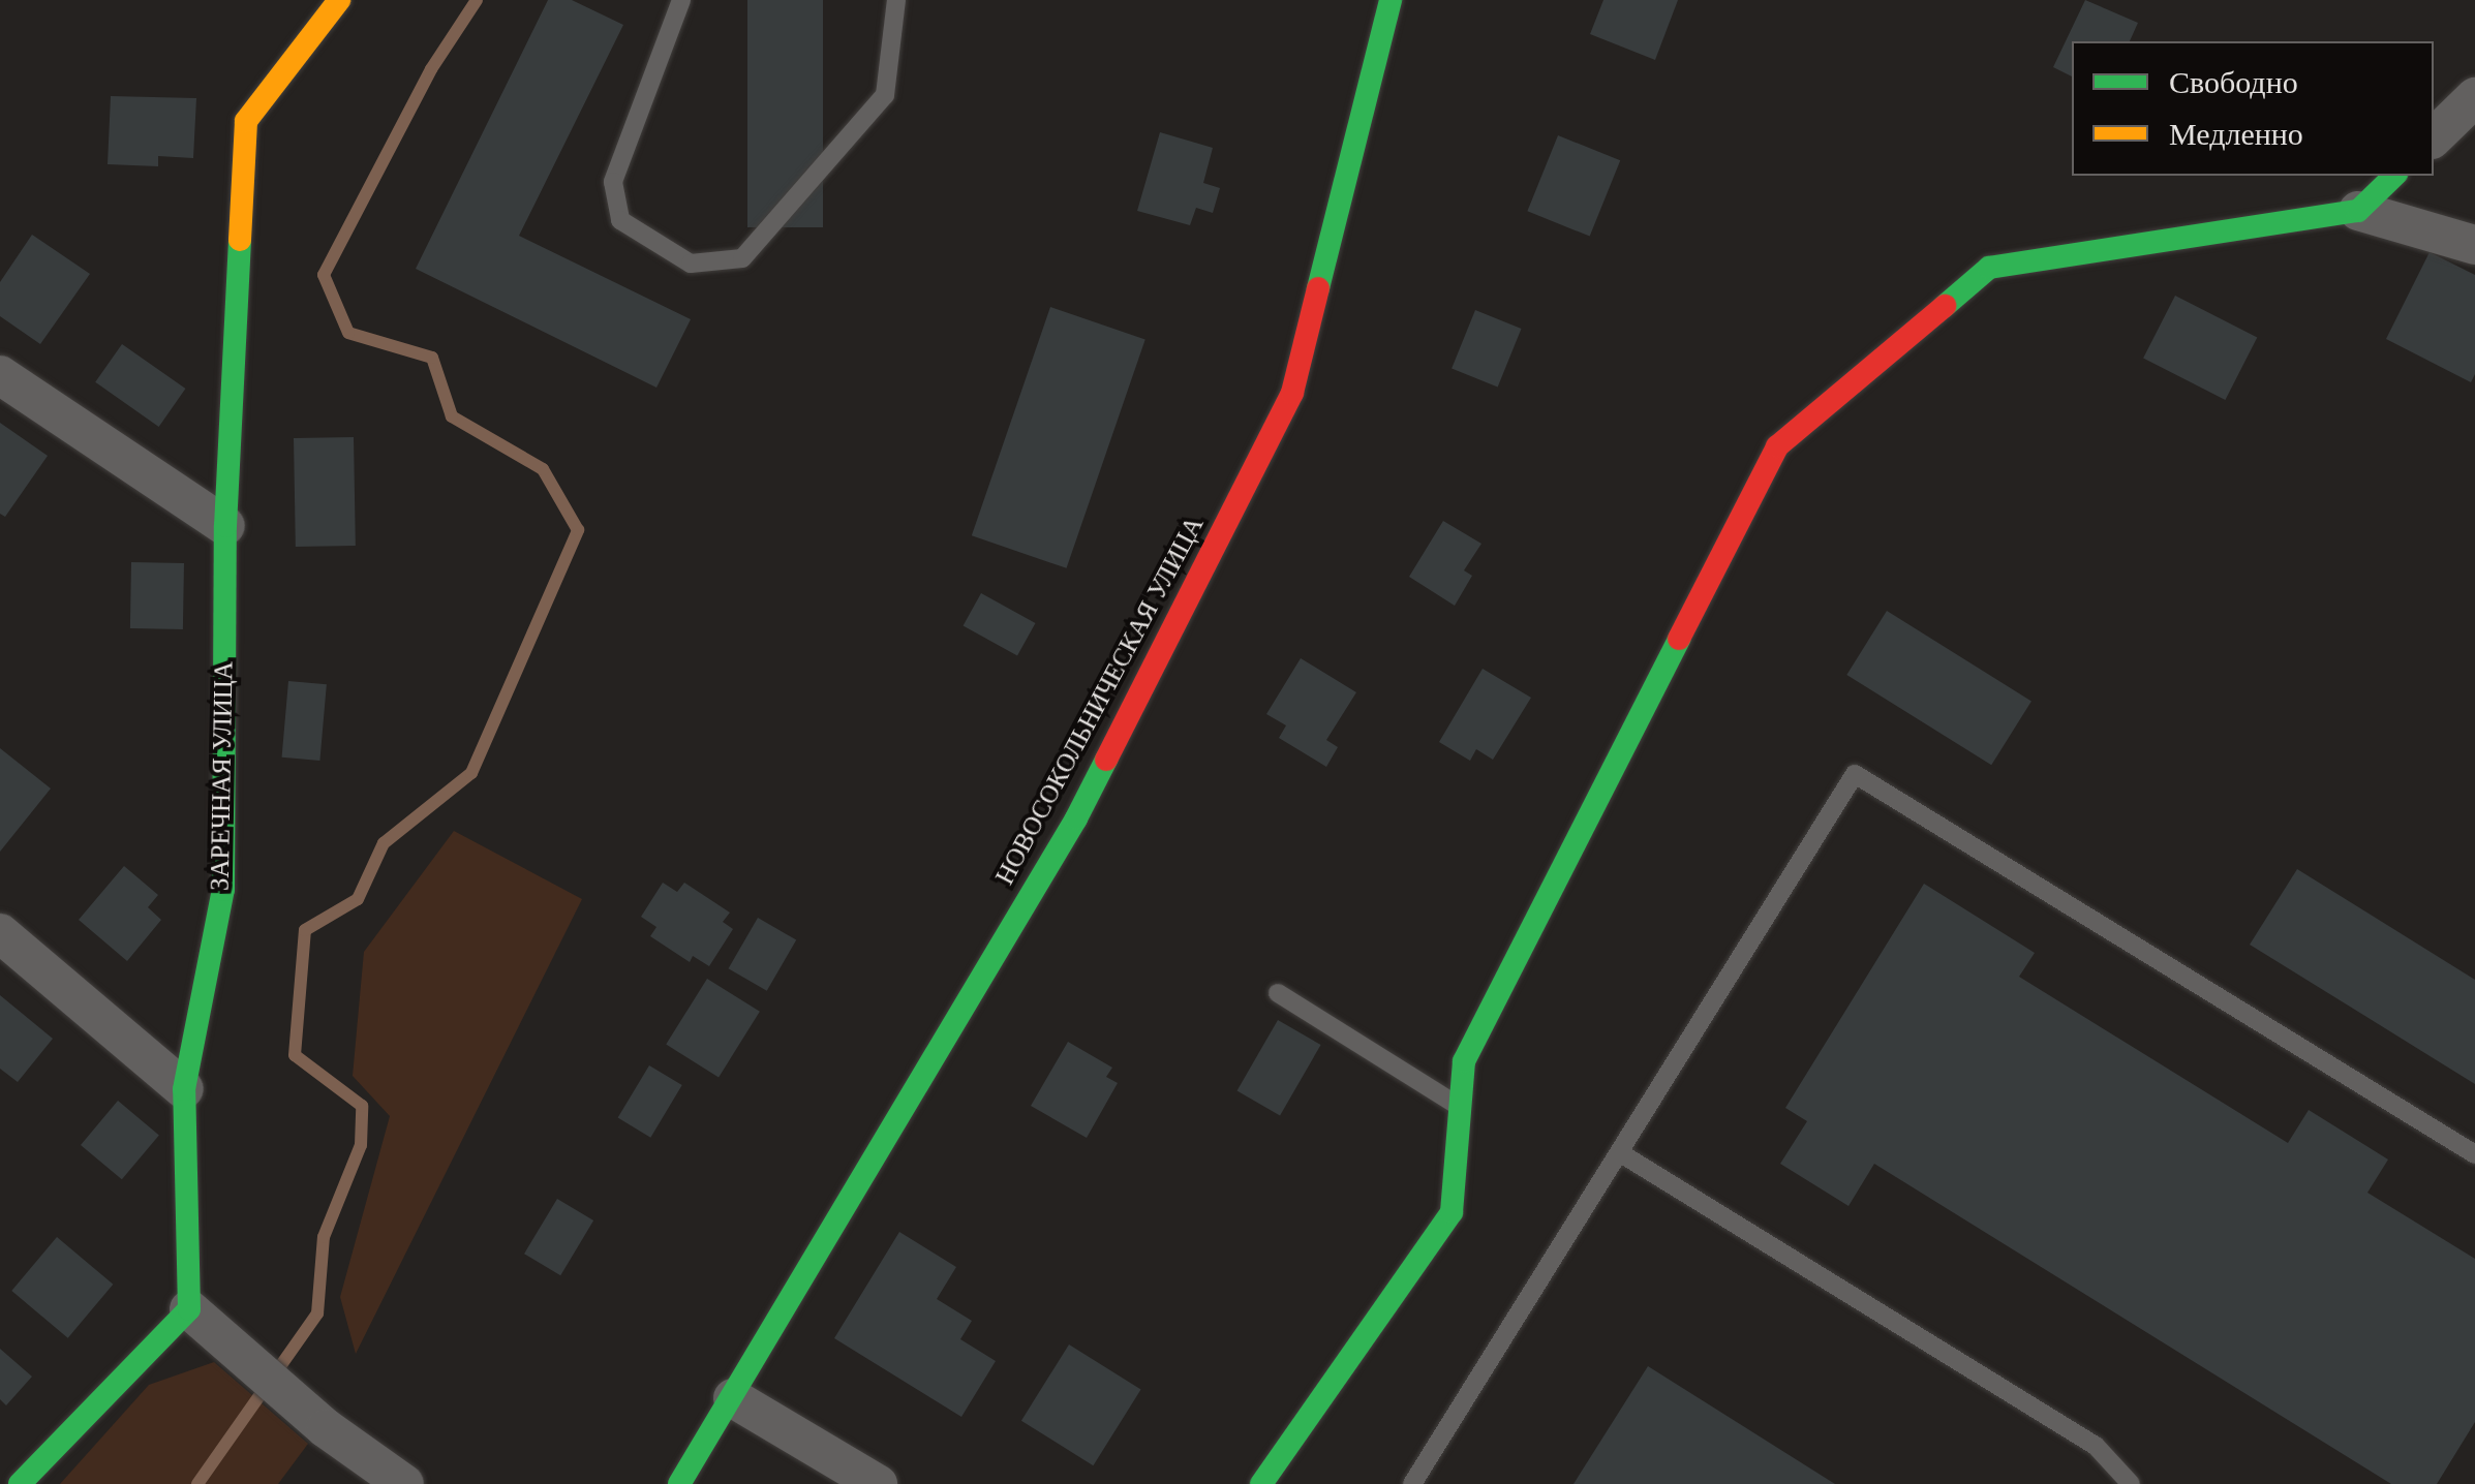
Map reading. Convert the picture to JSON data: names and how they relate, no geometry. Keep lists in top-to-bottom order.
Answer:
{
  "streets": {
    "street": ["НОВОСОКОЛЬНИЧЕСКАЯ УЛИЦА", "ЗАРЕЧНАЯ УЛИЦА"]
  },
  "legend": ["Свободно", "Медленно"]
}
